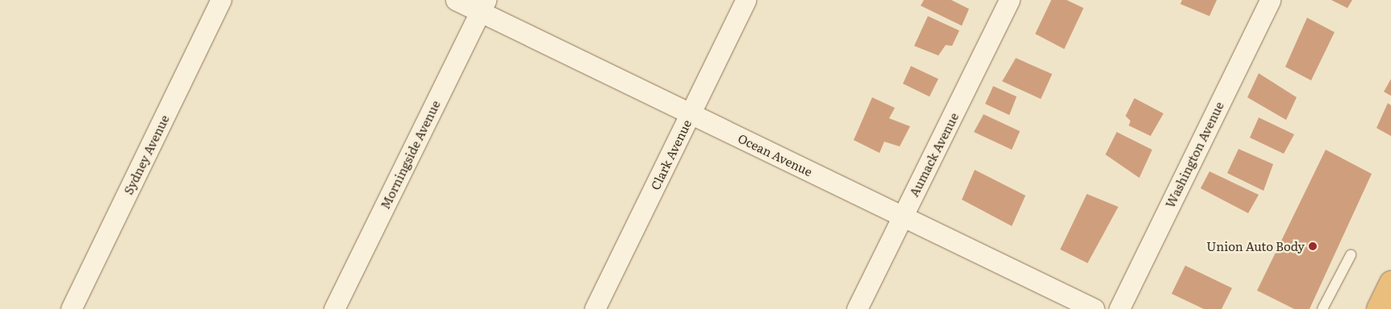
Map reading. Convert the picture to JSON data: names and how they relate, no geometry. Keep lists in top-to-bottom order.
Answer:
{
  "streets": {
    "street": [
      "Sydney Avenue",
      "Morningside Avenue",
      "Clark Avenue",
      "Ocean Avenue",
      "Aumack Avenue",
      "Washington Avenue"
    ]
  },
  "crossings": [
    ["Morningside Avenue", "Ocean Avenue"],
    ["Clark Avenue", "Ocean Avenue"],
    ["Ocean Avenue", "Aumack Avenue"]
  ],
  "places": ["Union Auto Body"]
}
